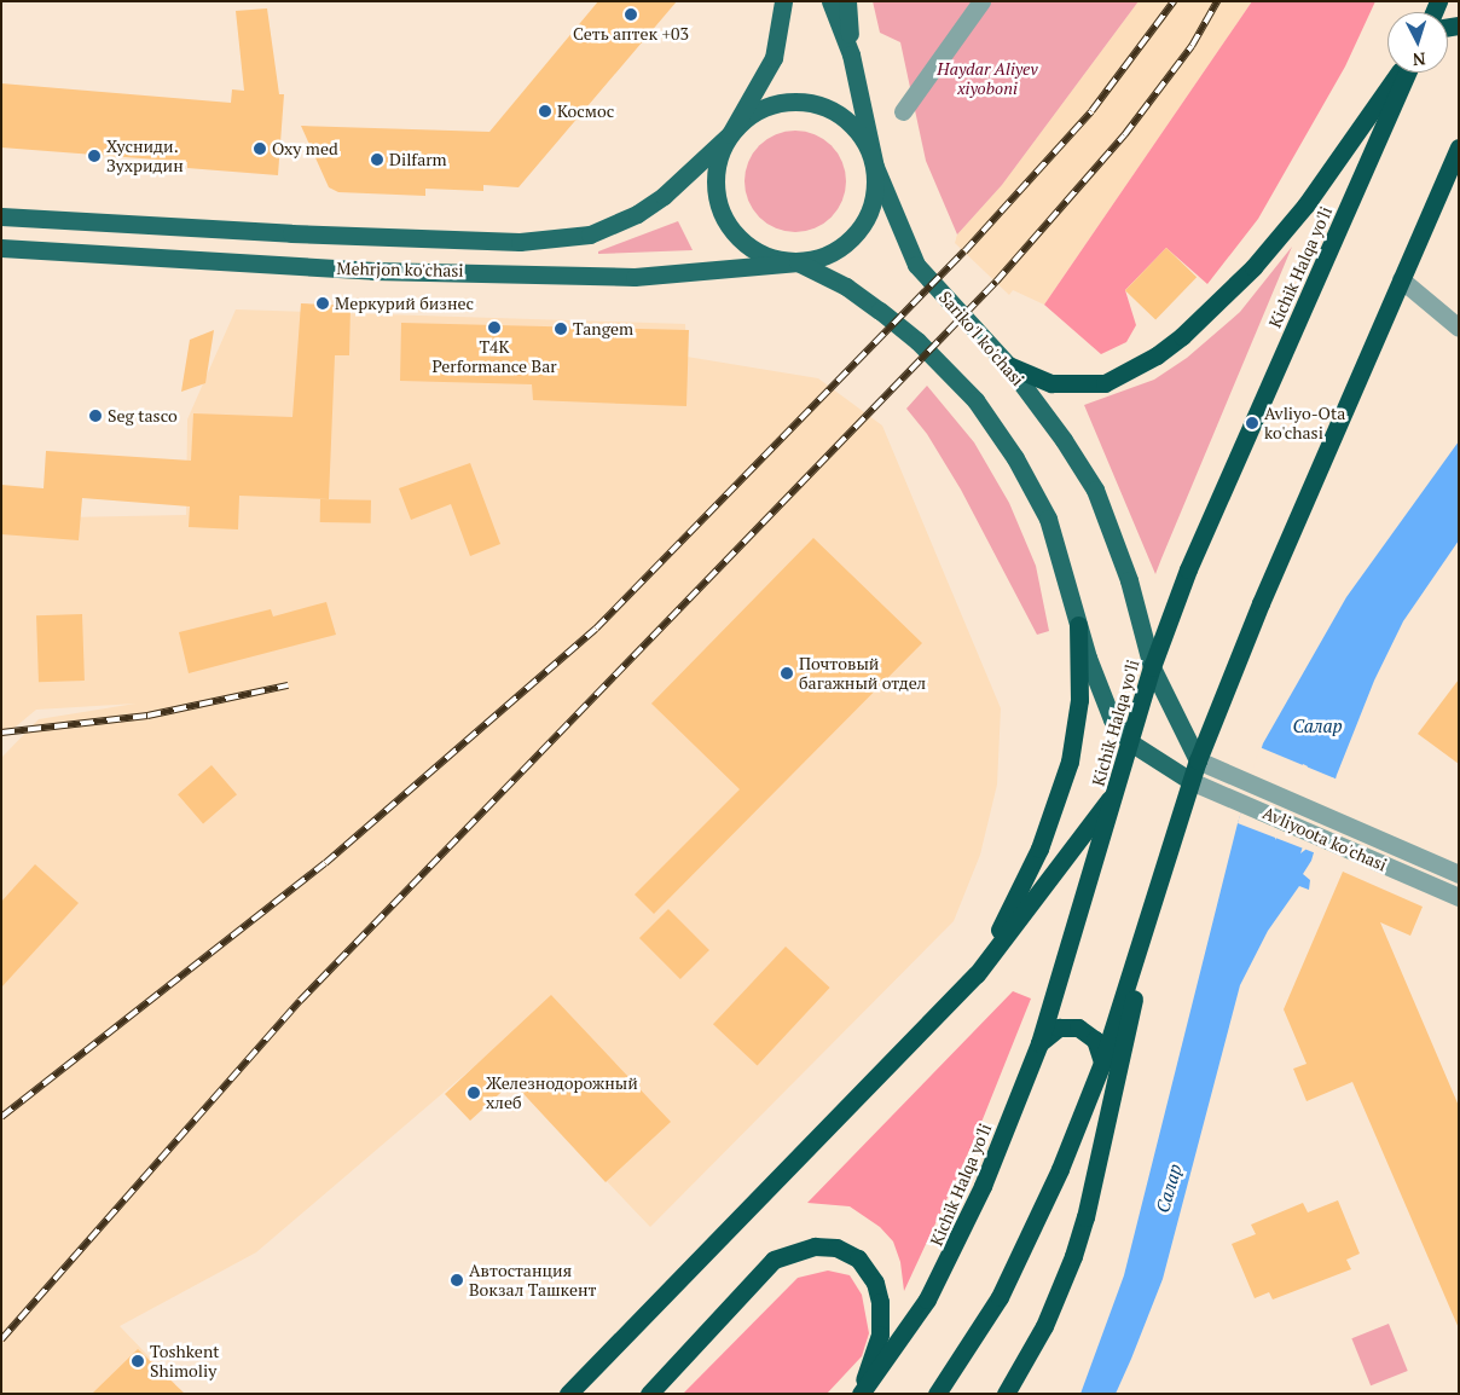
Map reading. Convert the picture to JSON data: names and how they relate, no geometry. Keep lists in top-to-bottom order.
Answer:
{
  "streets": {
    "highway": ["Kichik Halqa yo'li"],
    "main road": ["Mehrjon ko'chasi", "Sariko'l ko'chasi"],
    "street": ["Avliyoota ko'chasi"]
  },
  "crossings": [
    ["Kichik Halqa yo'li", "Sariko'l ko'chasi"],
    ["Mehrjon ko'chasi", "Sariko'l ko'chasi"],
    ["Sariko'l ko'chasi", "Avliyoota ko'chasi"]
  ],
  "water": ["Салар"],
  "parks": ["Haydar Aliyev xiyoboni"],
  "places": [
    "Сеть аптек +03",
    "Космоc",
    "Oxy med",
    "Хусниди. Зухридин",
    "Dilfarm",
    "Меркурий бизнес",
    "T4K Performance Bar",
    "Tangem",
    "Seg tasco",
    "Avliyo-Ota ko'chasi",
    "Почтовый багажный отдел",
    "Железнодорожный хлеб",
    "Автостанция Вокзал Ташкент",
    "Toshkent Shimoliy"
  ],
  "north": "bottom"
}
